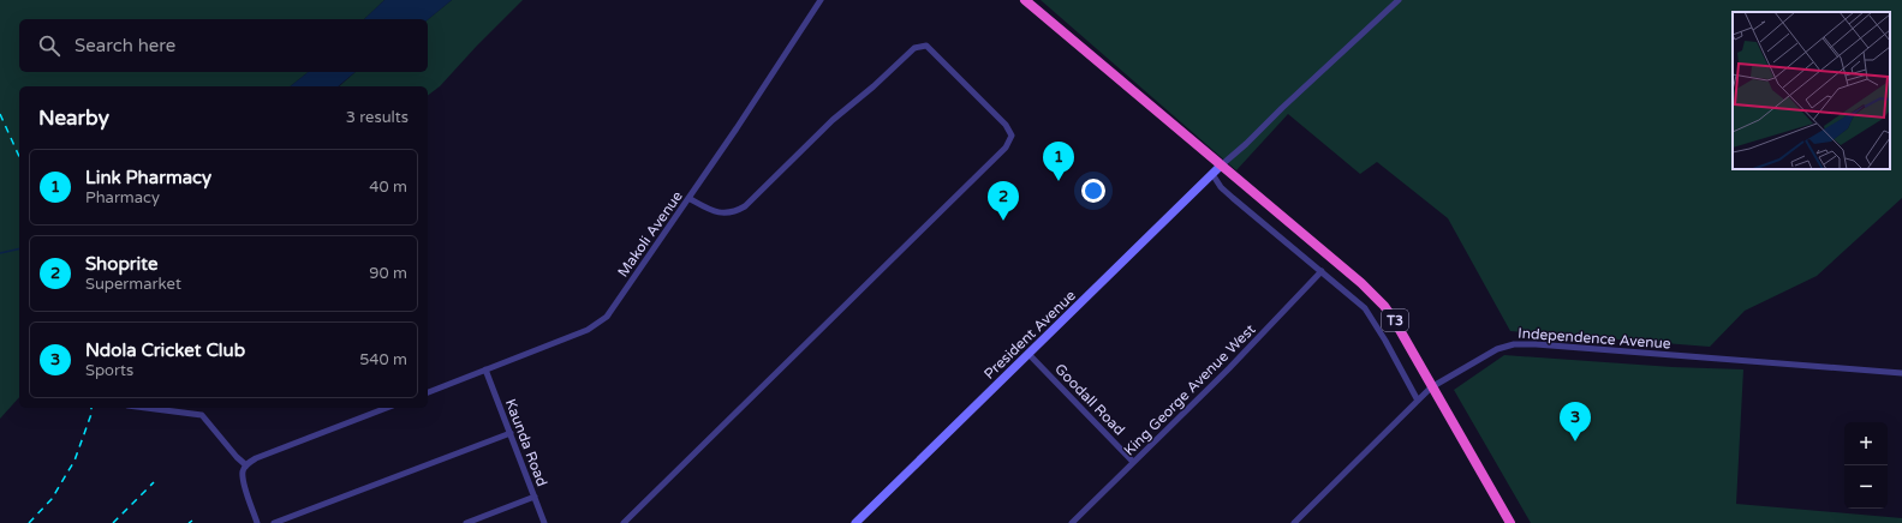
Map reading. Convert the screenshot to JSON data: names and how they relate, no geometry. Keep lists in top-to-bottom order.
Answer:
{
  "streets": {
    "highway": ["T3"],
    "main road": ["President Avenue"],
    "street": [
      "Makoli Avenue",
      "Independence Avenue",
      "King George Avenue West",
      "Goodall Road",
      "Kaunda Road"
    ]
  },
  "crossings": [
    ["Makoli Avenue", "Kaunda Road"],
    ["T3", "President Avenue"],
    ["T3", "Independence Avenue"],
    ["President Avenue", "Goodall Road"],
    ["King George Avenue West", "Goodall Road"]
  ],
  "page": {
    "search": "Search here",
    "heading": ["Nearby", "3 results"],
    "pins": ["1", "2", "3"],
    "list": [
      {
        "mark": "1",
        "name": "Link Pharmacy",
        "note": "Pharmacy",
        "value": "40 m"
      },
      {
        "mark": "2",
        "name": "Shoprite",
        "note": "Supermarket",
        "value": "90 m"
      },
      {
        "mark": "3",
        "name": "Ndola Cricket Club",
        "note": "Sports",
        "value": "540 m"
      }
    ],
    "map_buttons": ["+", "−"]
  }
}
